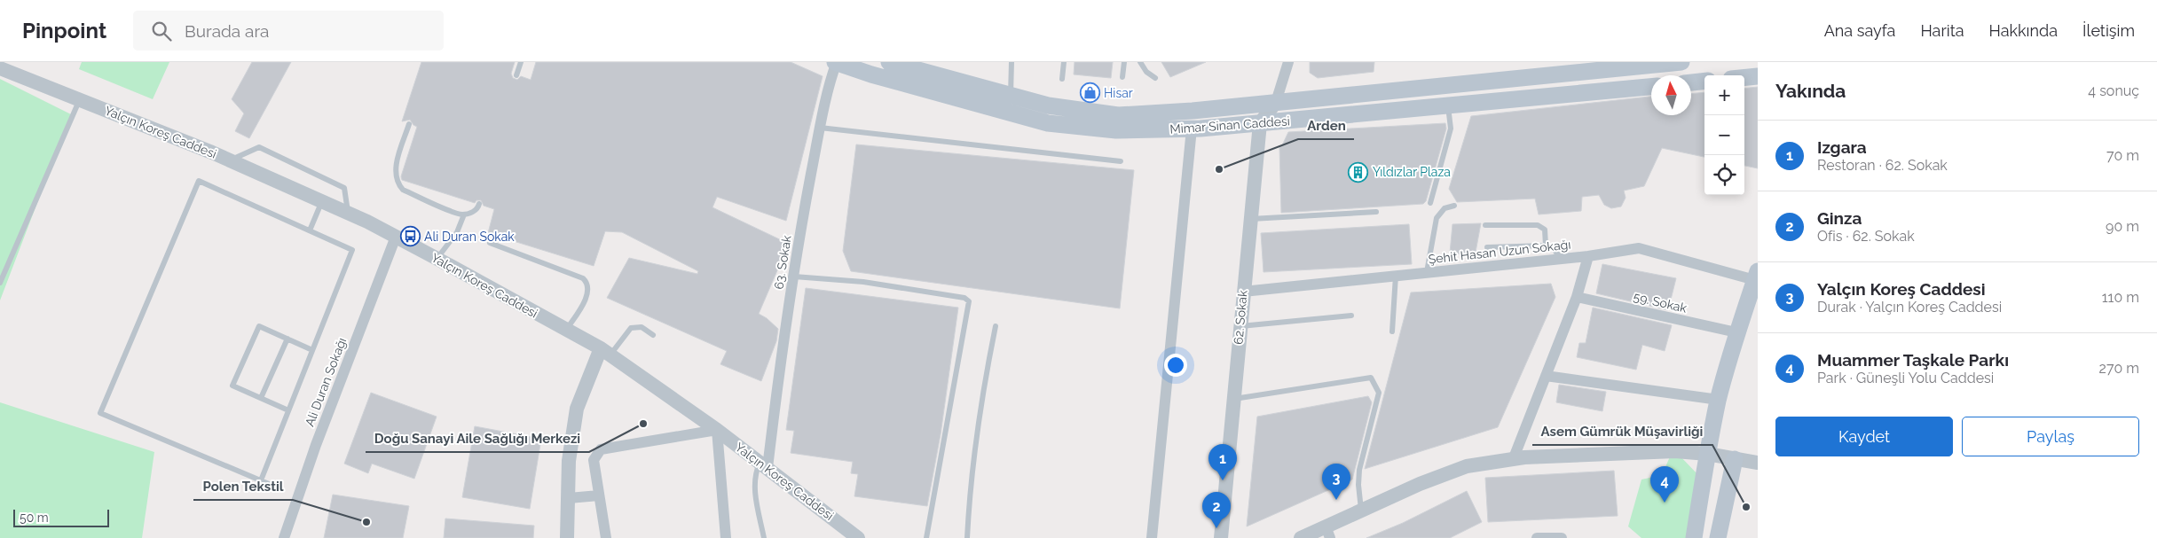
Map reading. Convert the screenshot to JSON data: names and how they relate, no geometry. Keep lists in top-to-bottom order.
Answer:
{
  "streets": {
    "main road": ["Mimar Sinan Caddesi"],
    "street": [
      "Yalçın Koreş Caddesi",
      "Şehit Hasan Uzun Sokağı",
      "63. Sokak",
      "59. Sokak",
      "62. Sokak",
      "Ali Duran Sokağı"
    ]
  },
  "crossings": [
    ["Mimar Sinan Caddesi", "63. Sokak"],
    ["Mimar Sinan Caddesi", "62. Sokak"],
    ["Yalçın Koreş Caddesi", "63. Sokak"],
    ["Yalçın Koreş Caddesi", "Ali Duran Sokağı"],
    ["Şehit Hasan Uzun Sokağı", "62. Sokak"]
  ],
  "places": {
    "shop": ["Hisar"],
    "other": [
      "Arden",
      "Doğu Sanayi Aile Sağlığı Merkezi",
      "Asem Gümrük Müşavirliği",
      "Polen Tekstil"
    ],
    "building": ["Yıldızlar Plaza"],
    "bus stop": ["Ali Duran Sokak"]
  },
  "scale_bar": "50 m",
  "north": "top",
  "page": {
    "header": "Pinpoint",
    "search": "Burada ara",
    "nav": [
      "Ana sayfa",
      "Harita",
      "Hakkında",
      "İletişim"
    ],
    "heading": ["Yakında", "4 sonuç"],
    "map_buttons": ["+", "−"],
    "list": [
      {
        "mark": "1",
        "name": "Izgara",
        "note": "Restoran · 62. Sokak",
        "value": "70 m"
      },
      {
        "mark": "2",
        "name": "Ginza",
        "note": "Ofis · 62. Sokak",
        "value": "90 m"
      },
      {
        "mark": "3",
        "name": "Yalçın Koreş Caddesi",
        "note": "Durak · Yalçın Koreş Caddesi",
        "value": "110 m"
      },
      {
        "mark": "4",
        "name": "Muammer Taşkale Parkı",
        "note": "Park · Güneşli Yolu Caddesi",
        "value": "270 m"
      }
    ],
    "buttons": ["Kaydet", "Paylaş"],
    "pins": [
      "1",
      "3",
      "4",
      "2"
    ],
    "scale": "50 m"
  }
}
